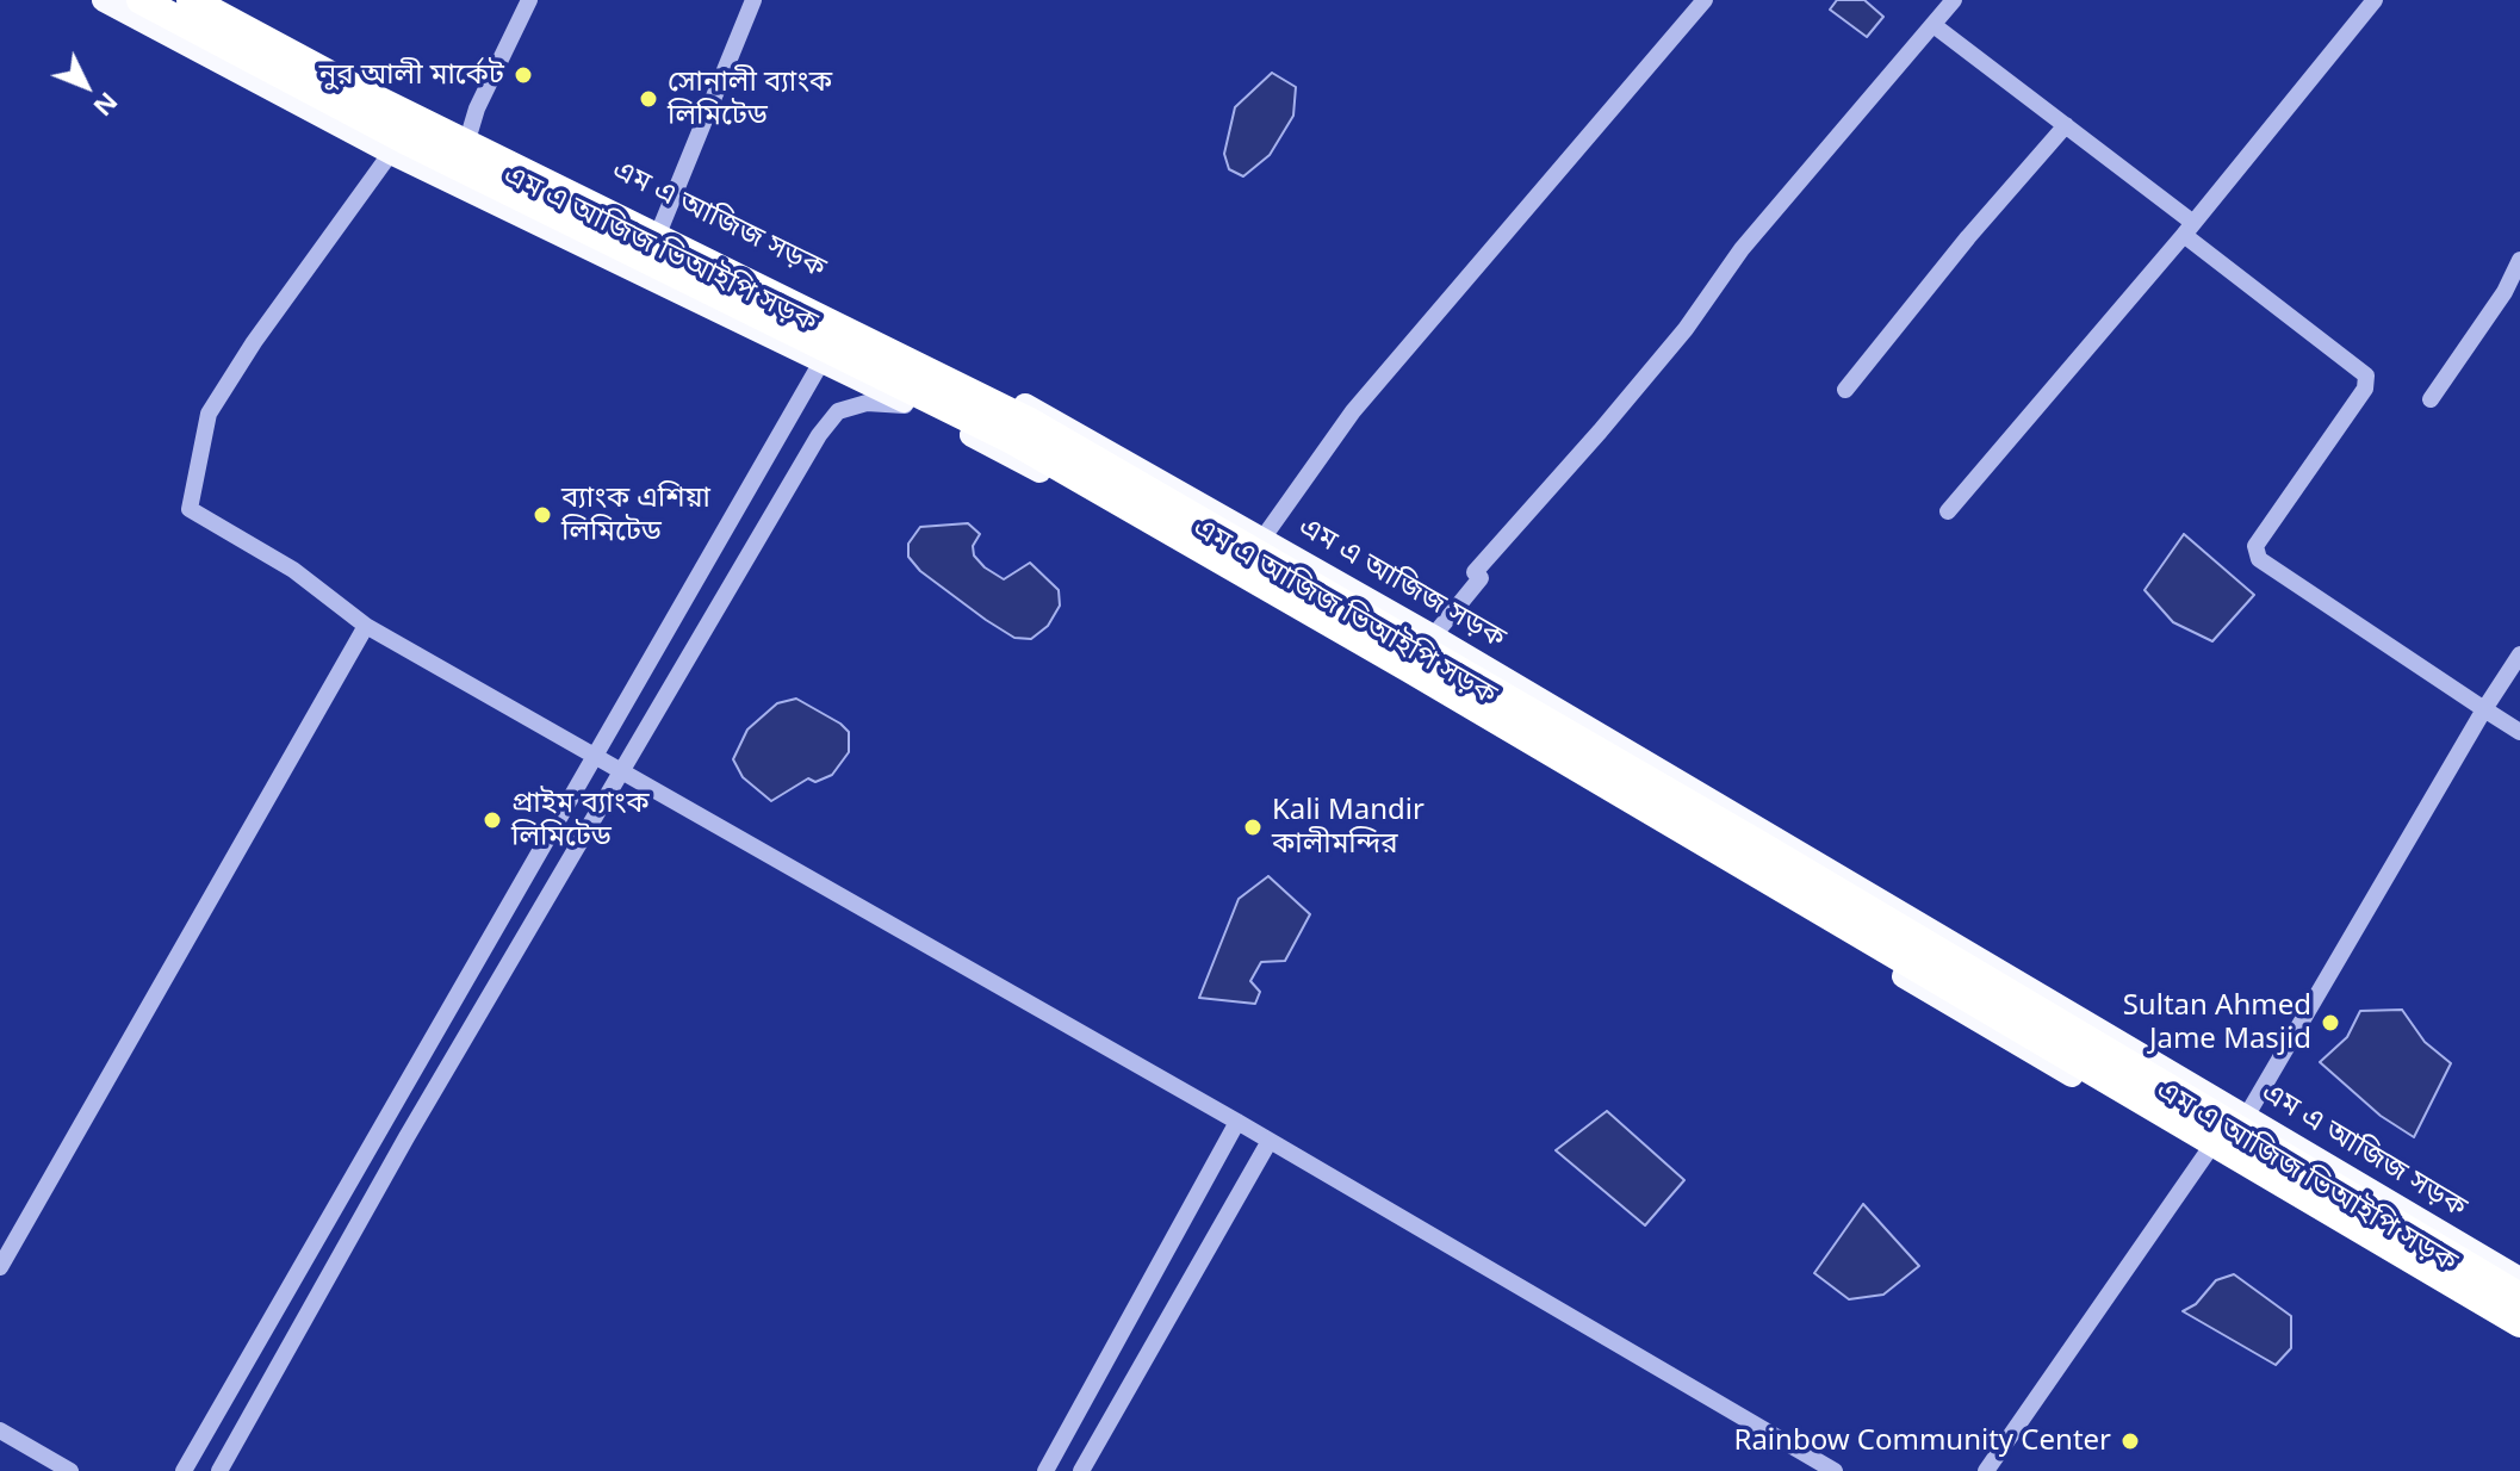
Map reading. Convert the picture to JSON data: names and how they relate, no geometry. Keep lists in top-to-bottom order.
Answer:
{
  "streets": {
    "main road": ["এম এ আজিজ সড়ক", "এম এ আজিজ ভিআইপি সড়ক"]
  },
  "places": [
    "নুর আলী মার্কেট",
    "সোনালী ব্যাংক লিমিটেড",
    "ব্যাংক এশিয়া লিমিটেড",
    "প্রাইম ব্যাংক লিমিটেড",
    "Kali Mandir কালীমন্দির",
    "Sultan Ahmed Jame Masjid",
    "Rainbow Community Center"
  ],
  "north": "bottom right"
}
